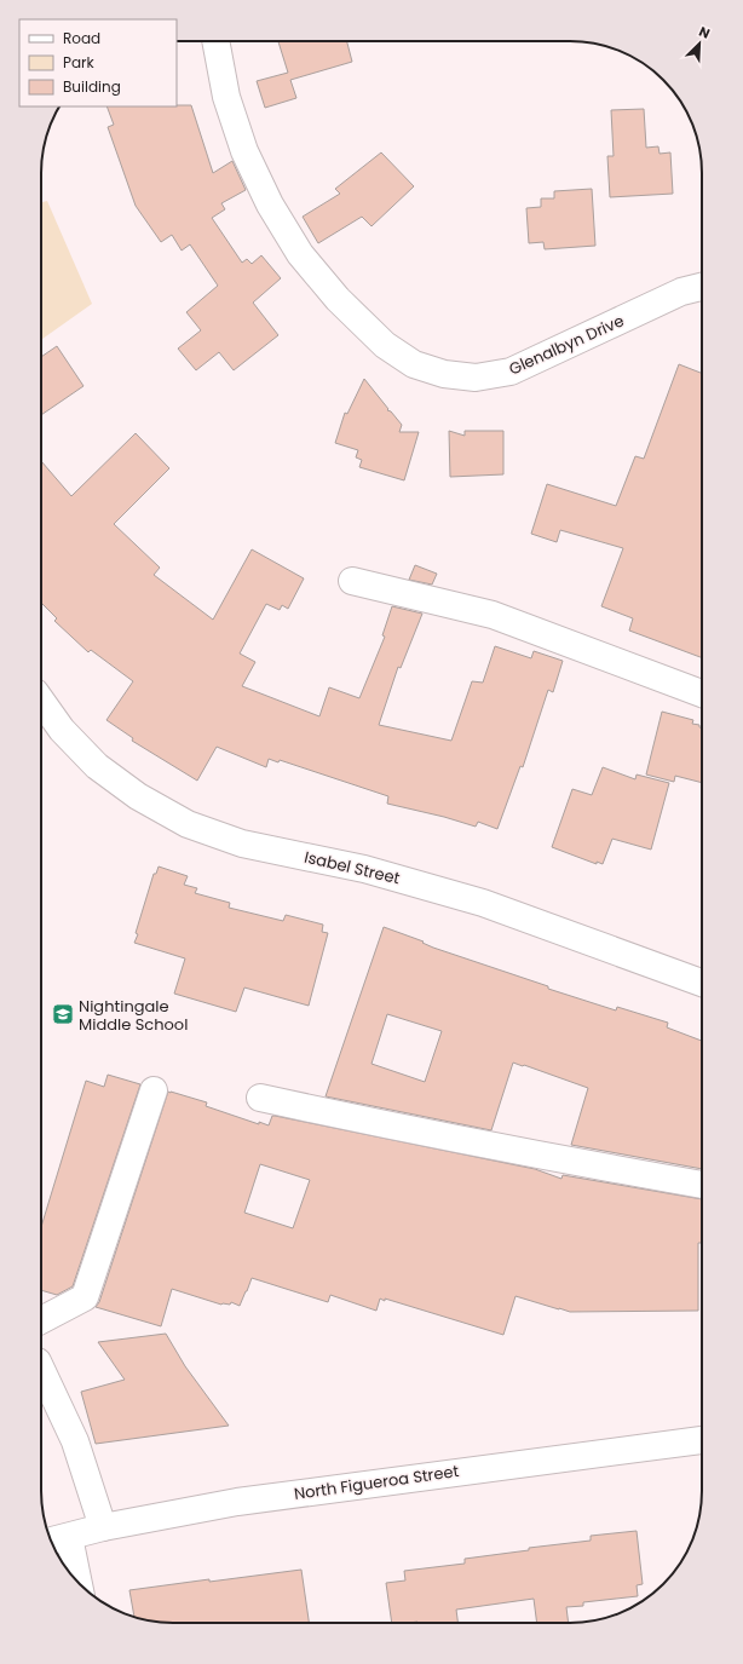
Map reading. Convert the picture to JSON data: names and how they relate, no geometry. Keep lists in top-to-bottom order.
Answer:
{
  "streets": {
    "street": ["Glenalbyn Drive", "Isabel Street", "North Figueroa Street"]
  },
  "places": {
    "school or university": ["Nightingale Middle School"]
  },
  "legend": ["Road", "Park", "Building"],
  "north": "top right"
}
